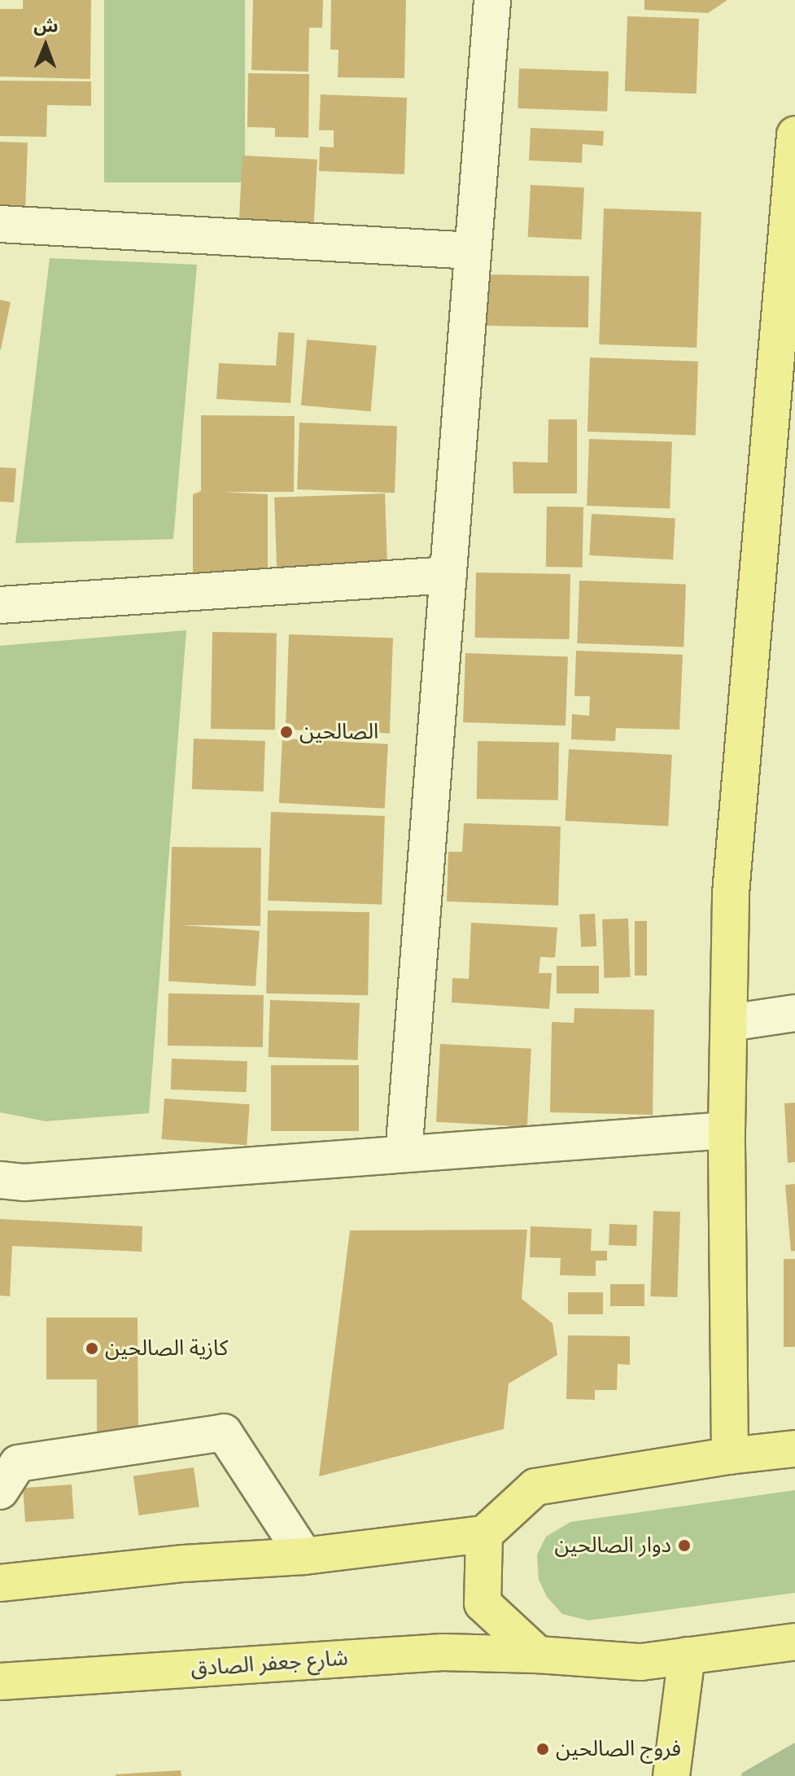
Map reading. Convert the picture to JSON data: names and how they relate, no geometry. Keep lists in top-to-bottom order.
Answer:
{
  "streets": {
    "main road": ["شارع جعفر الصادق"]
  },
  "places": [
    "الصالحين",
    "كازية الصالحين",
    "دوار الصالحين",
    "فروج الصالحين"
  ],
  "north": "top"
}
